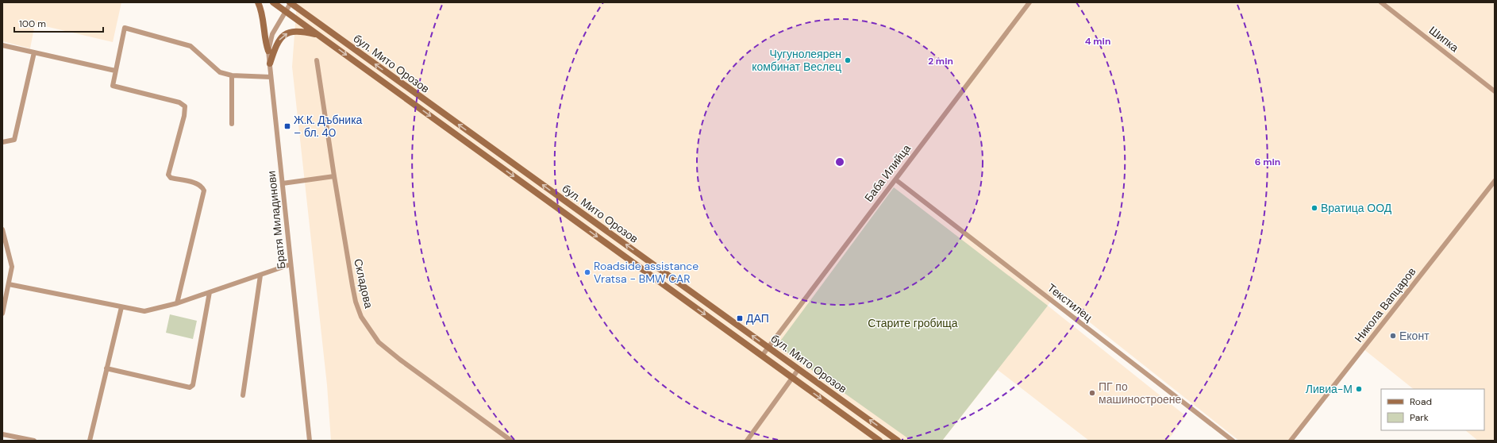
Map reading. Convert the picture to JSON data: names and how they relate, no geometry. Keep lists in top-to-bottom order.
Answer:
{
  "streets": {
    "main road": ["бул. Мито Орозов"],
    "street": [
      "Шипка",
      "Баба Илийца",
      "Братя Миладинови",
      "Складова",
      "Текстилец",
      "Никола Вапцаров"
    ]
  },
  "crossings": [
    ["бул. Мито Орозов", "Баба Илийца"],
    ["бул. Мито Орозов", "Братя Миладинови"],
    ["Баба Илийца", "Текстилец"]
  ],
  "parks": ["Старите гробища"],
  "places": {
    "other": [
      "Чугунолеярен комбинат Веслец",
      "Вратица ООД",
      "Roadside assistance Vratsa - BMW CAR",
      "Еконт",
      "Ливиа-М",
      "ПГ по машиностроене"
    ],
    "transit": ["Ж.К. Дъбника – бл. 40", "ДАП"]
  },
  "legend": ["Road", "Park"],
  "scale_bar": "100 m",
  "rings": ["4 min", "2 min", "6 min"]
}
